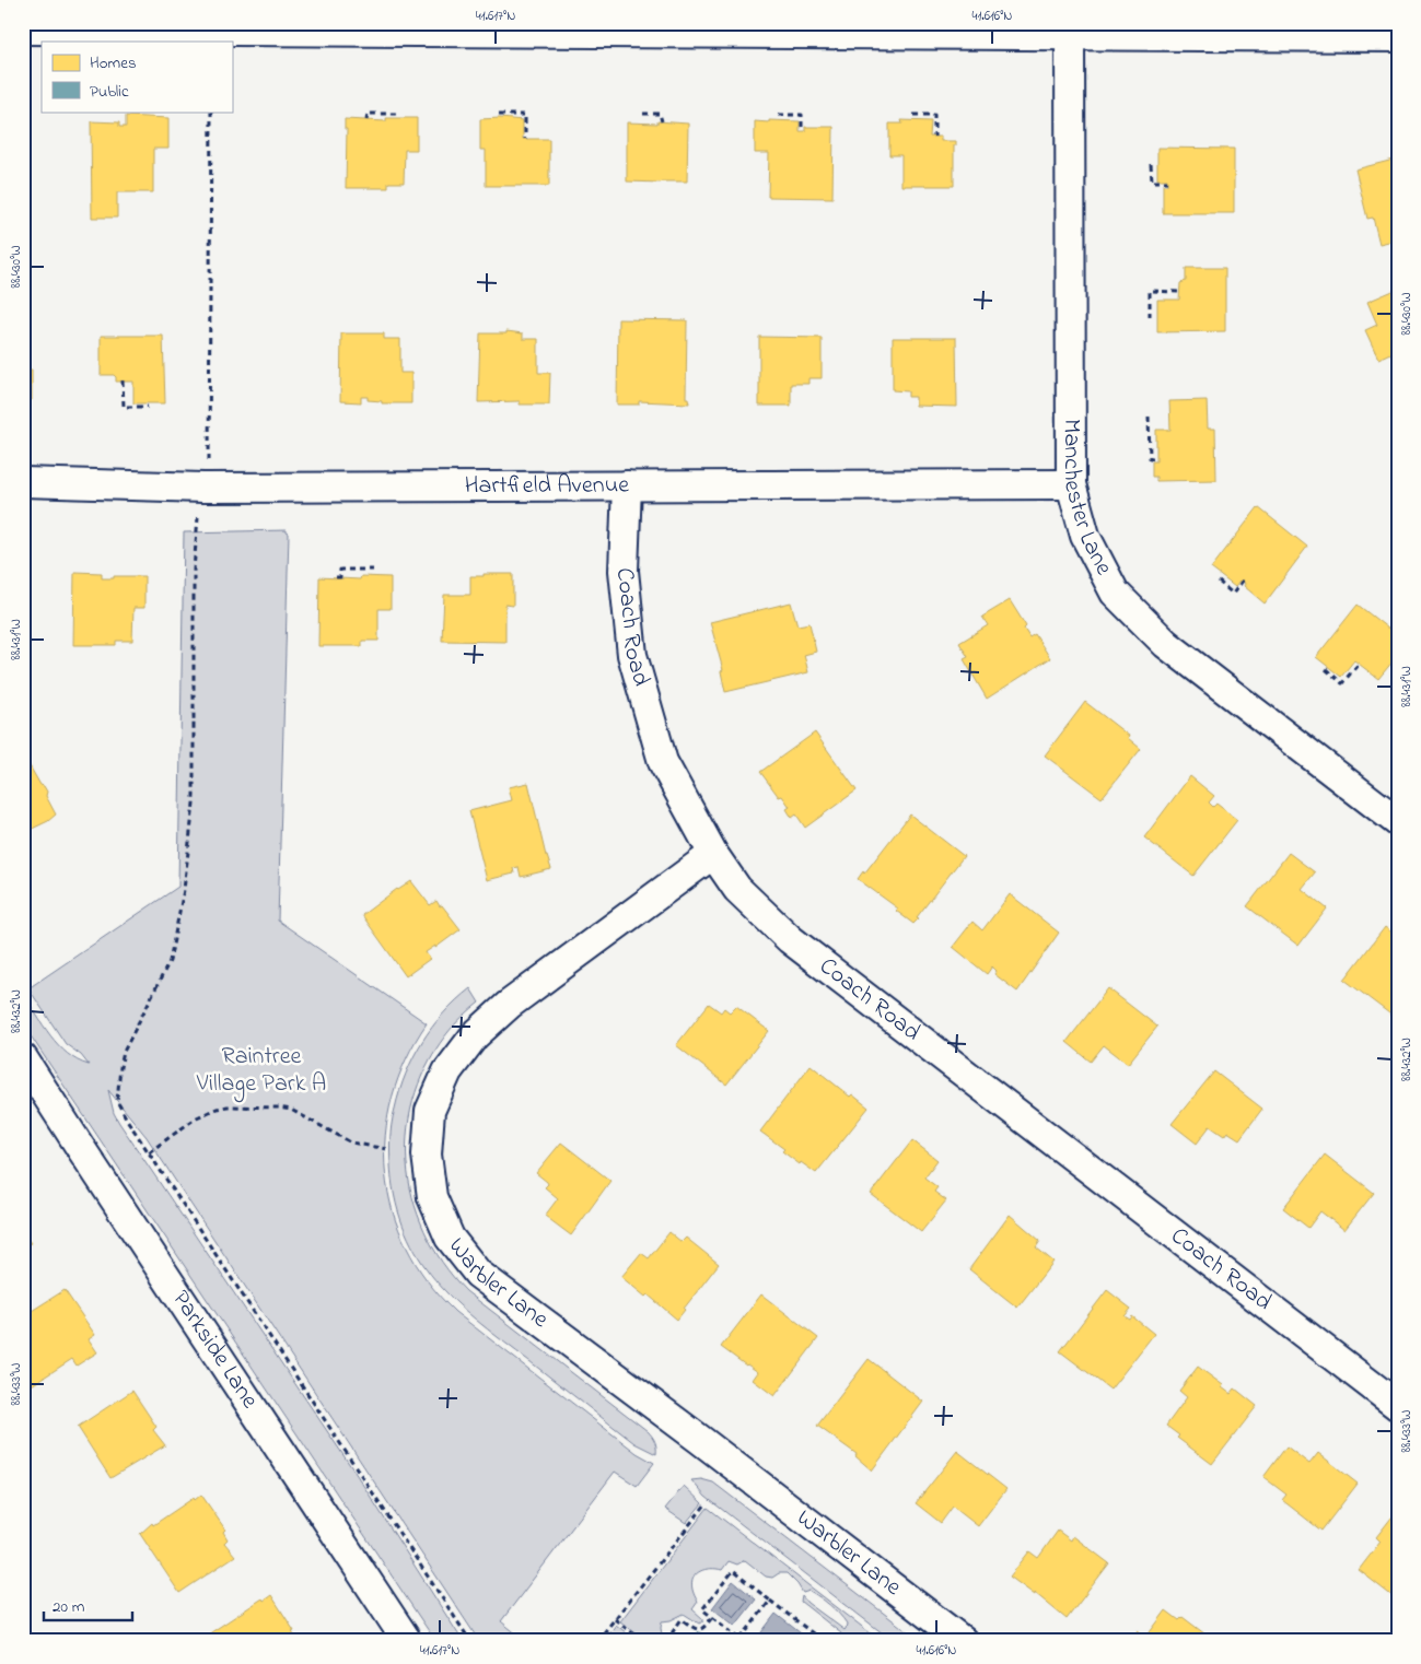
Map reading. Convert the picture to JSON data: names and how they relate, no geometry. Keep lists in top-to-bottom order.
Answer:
{
  "streets": {
    "street": [
      "Hartfield Avenue",
      "Manchester Lane",
      "Coach Road",
      "Warbler Lane",
      "Parkside Lane"
    ]
  },
  "crossings": [
    ["Hartfield Avenue", "Manchester Lane"],
    ["Hartfield Avenue", "Coach Road"],
    ["Coach Road", "Warbler Lane"]
  ],
  "parks": ["Raintree Village Park A"],
  "legend": ["Homes", "Public"],
  "scale_bar": "20 m",
  "coordinates": [
    "41.617°N",
    "41.616°N",
    "88.430°W",
    "88.431°W",
    "88.432°W",
    "88.433°W"
  ]
}
